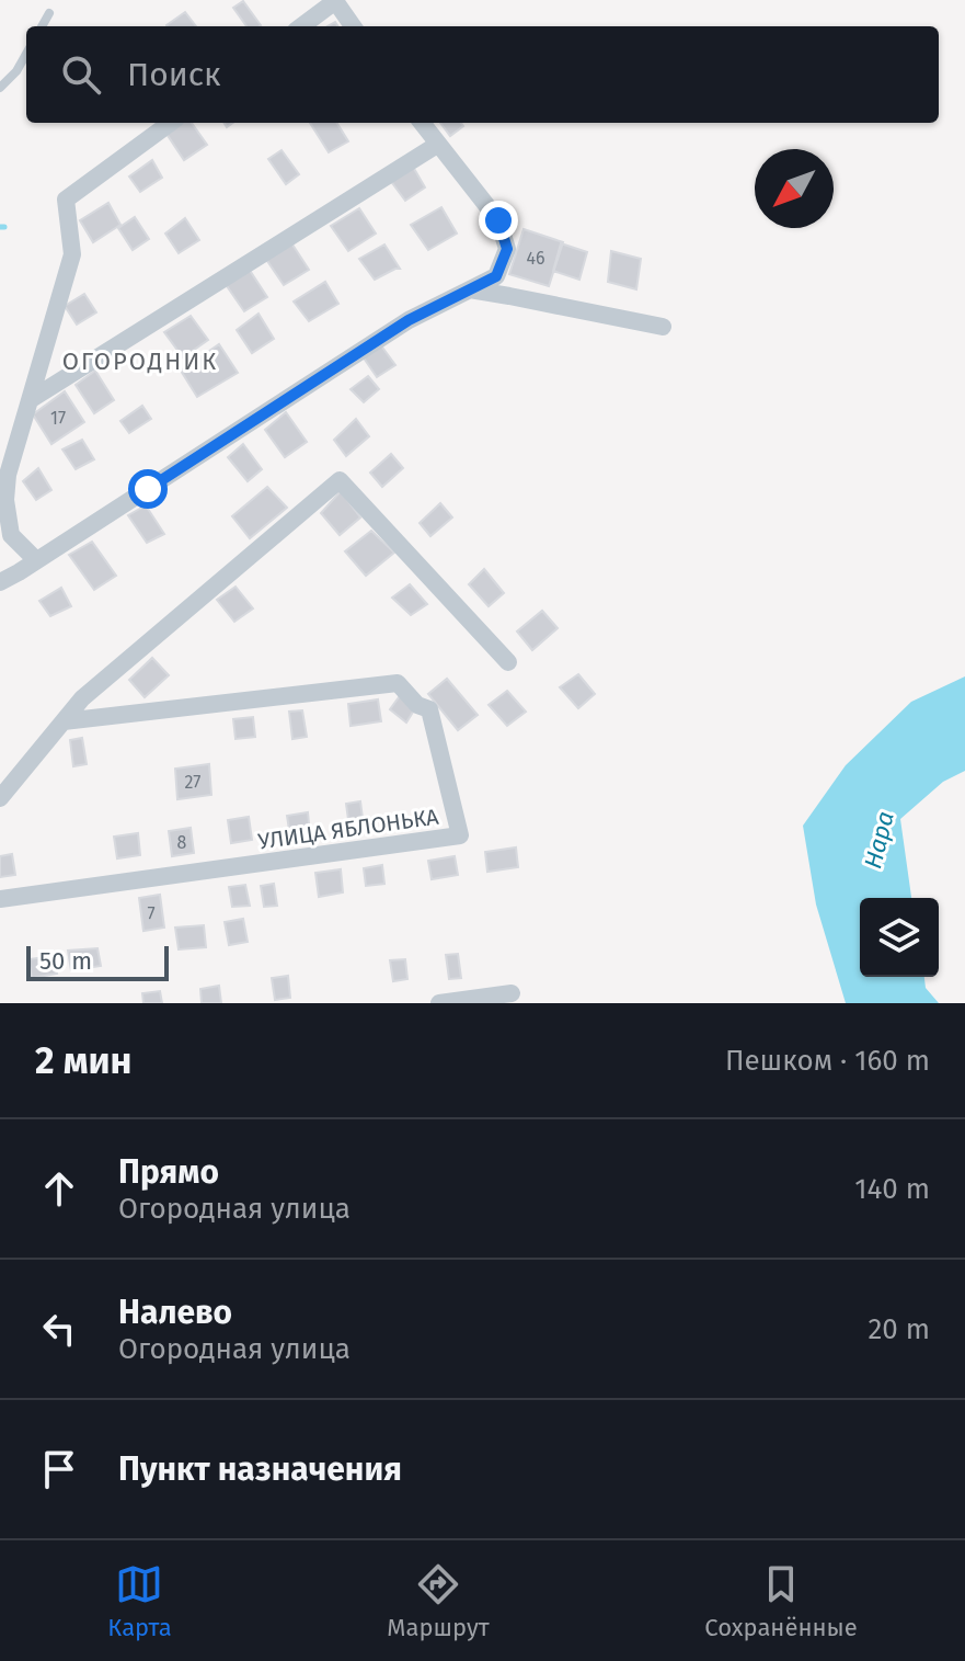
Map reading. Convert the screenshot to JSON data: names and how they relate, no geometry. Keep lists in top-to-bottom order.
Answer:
{
  "streets": {
    "street": ["УЛИЦА ЯБЛОНЬКА"]
  },
  "districts": ["ОГОРОДНИК"],
  "water": ["Нара"],
  "house_numbers": [
    "46",
    "17",
    "27",
    "8",
    "7"
  ],
  "scale_bar": "50 m",
  "north": "bottom left",
  "page": {
    "search": "Поиск",
    "scale": "50 m",
    "heading": ["2 мин", "Пешком · 160 m"],
    "list": [
      ["Прямо", "Огородная улица", "140 m"],
      ["Налево", "Огородная улица", "20 m"],
      "Пункт назначения"
    ],
    "nav": ["Карта", "Маршрут", "Сохранённые"]
  }
}
